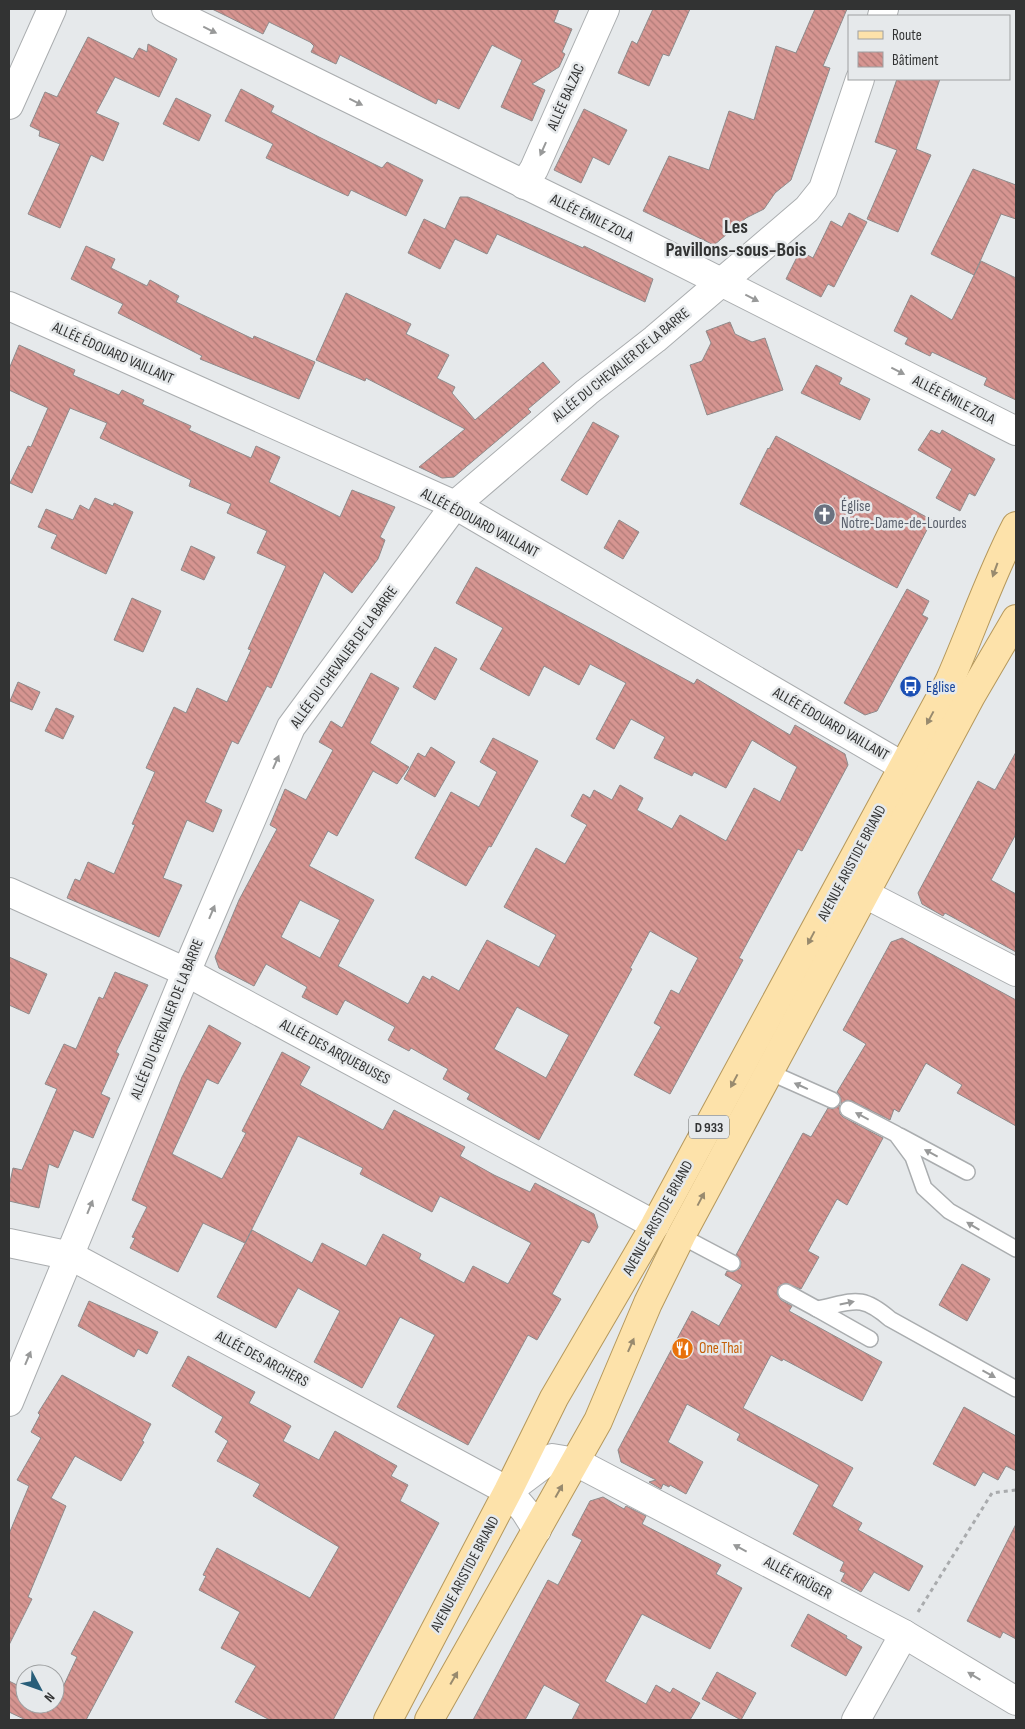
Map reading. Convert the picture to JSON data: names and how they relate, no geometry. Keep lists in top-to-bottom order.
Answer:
{
  "streets": {
    "main road": ["AVENUE ARISTIDE BRIAND", "D 933"],
    "street": [
      "ALLÉE BALZAC",
      "ALLÉE ÉMILE ZOLA",
      "ALLÉE ÉDOUARD VAILLANT",
      "ALLÉE DU CHEVALIER DE LA BARRE",
      "ALLÉE DES ARQUEBUSES",
      "ALLÉE DES ARCHERS",
      "ALLÉE KRÜGER"
    ]
  },
  "crossings": [
    ["ALLÉE BALZAC", "ALLÉE ÉMILE ZOLA"],
    ["ALLÉE ÉMILE ZOLA", "ALLÉE DU CHEVALIER DE LA BARRE"],
    ["ALLÉE ÉDOUARD VAILLANT", "ALLÉE DU CHEVALIER DE LA BARRE"],
    ["ALLÉE ÉDOUARD VAILLANT", "AVENUE ARISTIDE BRIAND"],
    ["ALLÉE DU CHEVALIER DE LA BARRE", "ALLÉE DES ARQUEBUSES"],
    ["ALLÉE DU CHEVALIER DE LA BARRE", "ALLÉE DES ARCHERS"],
    ["AVENUE ARISTIDE BRIAND", "ALLÉE DES ARQUEBUSES"],
    ["AVENUE ARISTIDE BRIAND", "ALLÉE DES ARCHERS"],
    ["AVENUE ARISTIDE BRIAND", "ALLÉE KRÜGER"],
    ["ALLÉE DES ARCHERS", "ALLÉE KRÜGER"]
  ],
  "one_way": [
    "ALLÉE BALZAC",
    "ALLÉE ÉMILE ZOLA",
    "ALLÉE DU CHEVALIER DE LA BARRE",
    "ALLÉE KRÜGER"
  ],
  "districts": ["Les Pavillons-sous-Bois"],
  "places": {
    "church": ["Église Notre-Dame-de-Lourdes"],
    "bus stop": ["Eglise"],
    "restaurant": ["One Thai"]
  },
  "legend": ["Route", "Bâtiment"],
  "north": "bottom right"
}
